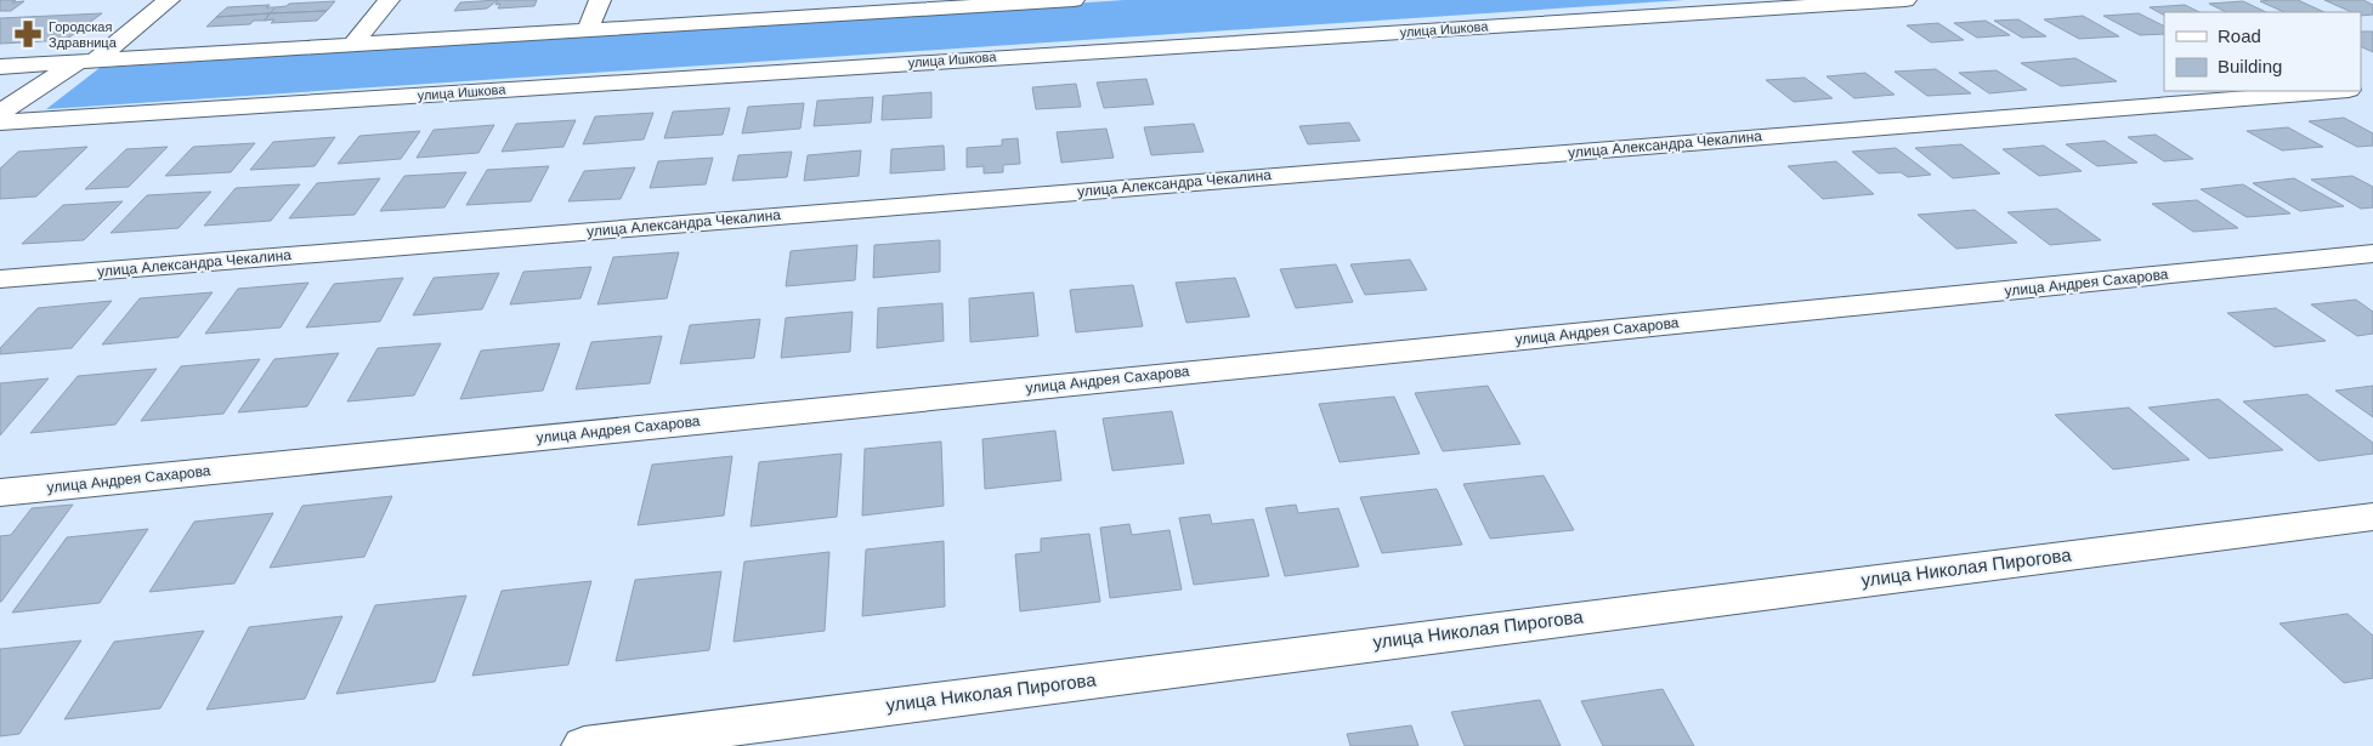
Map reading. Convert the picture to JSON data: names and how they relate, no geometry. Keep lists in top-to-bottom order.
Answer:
{
  "streets": {
    "street": [
      "улица Ишкова",
      "улица Александра Чекалина",
      "улица Андрея Сахарова",
      "улица Николая Пирогова"
    ]
  },
  "places": {
    "pharmacy": ["Городская Здравница"]
  },
  "legend": ["Road", "Building"]
}
